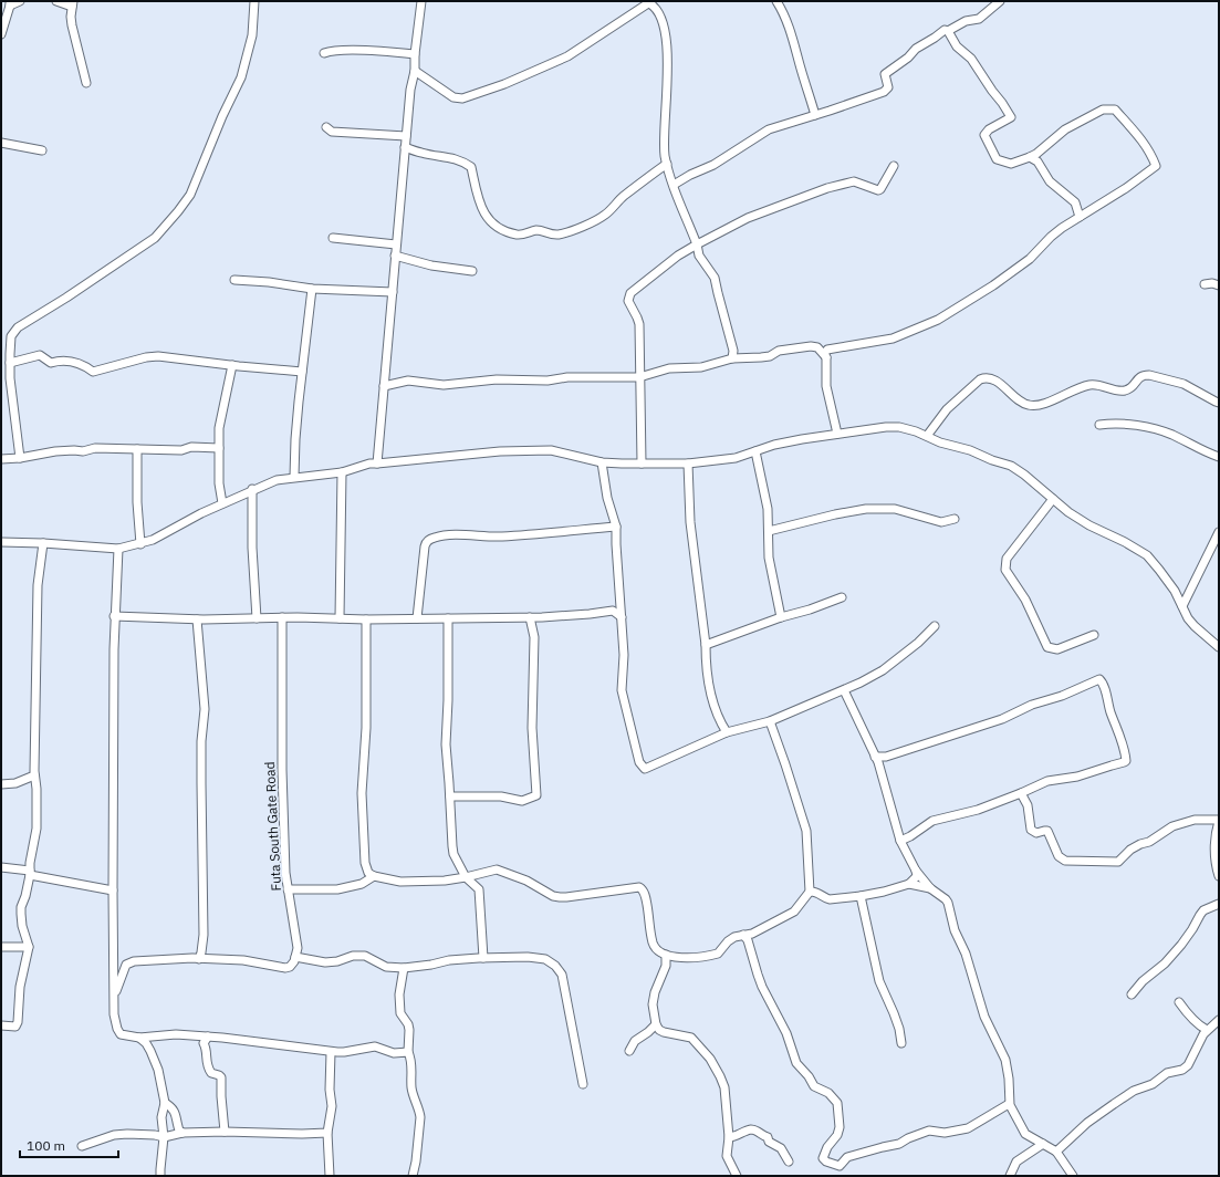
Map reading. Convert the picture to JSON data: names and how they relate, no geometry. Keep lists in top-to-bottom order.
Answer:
{
  "streets": {
    "street": ["Futa South Gate Road"]
  },
  "scale_bar": "100 m"
}
